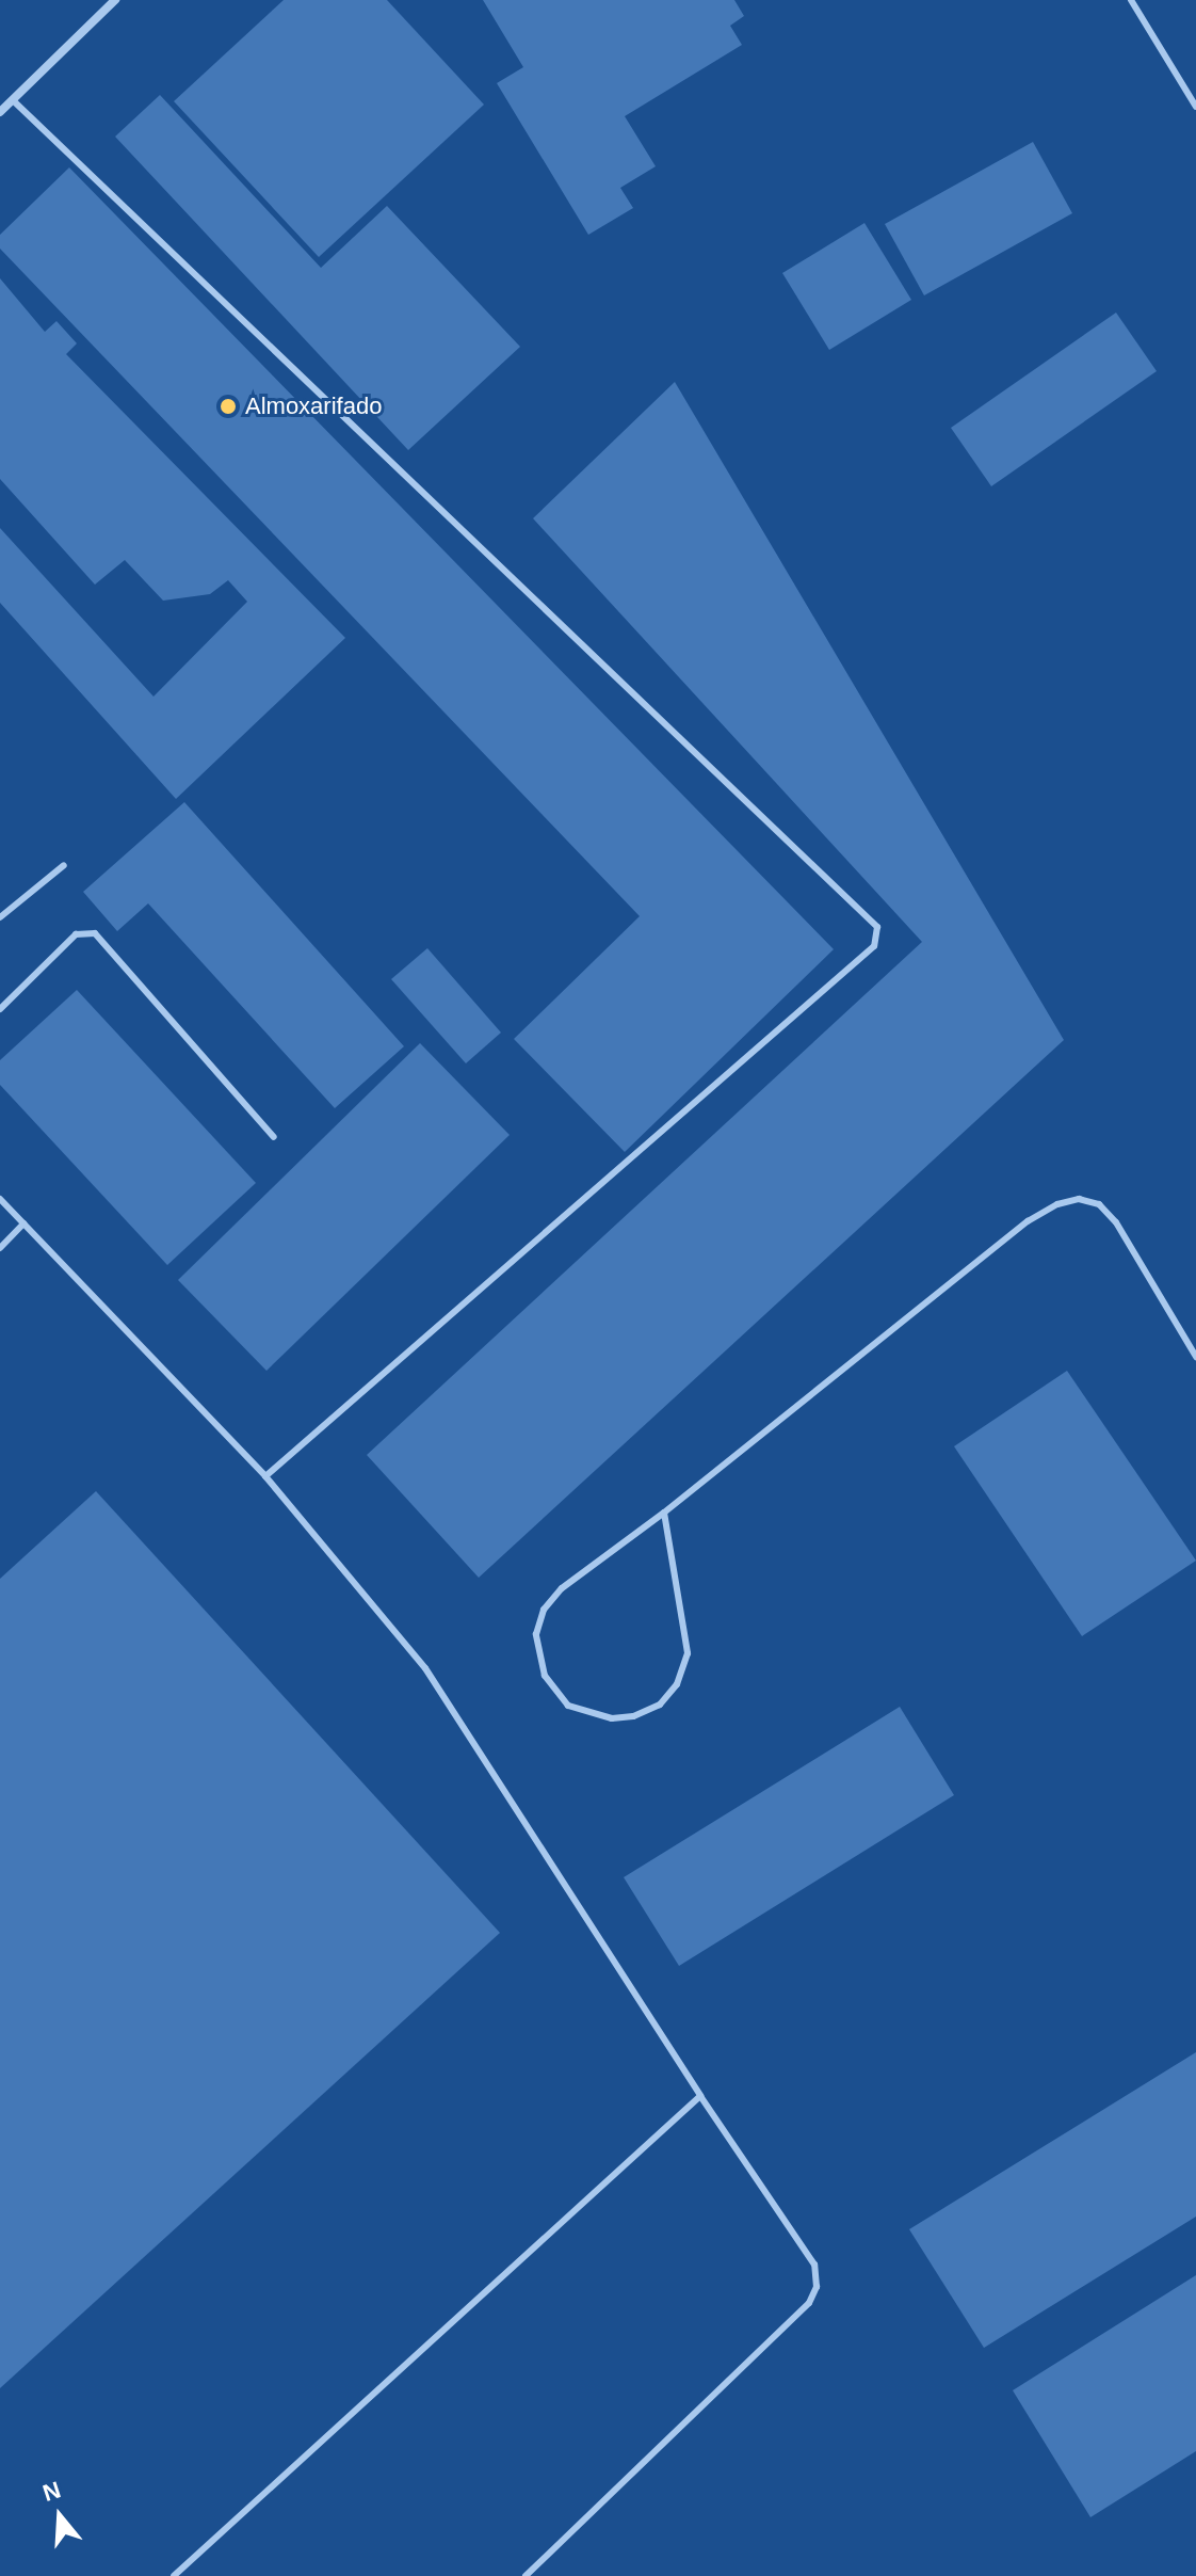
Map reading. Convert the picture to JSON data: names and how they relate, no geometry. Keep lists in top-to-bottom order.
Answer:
{
  "places": ["Almoxarifado"],
  "north": "top"
}
